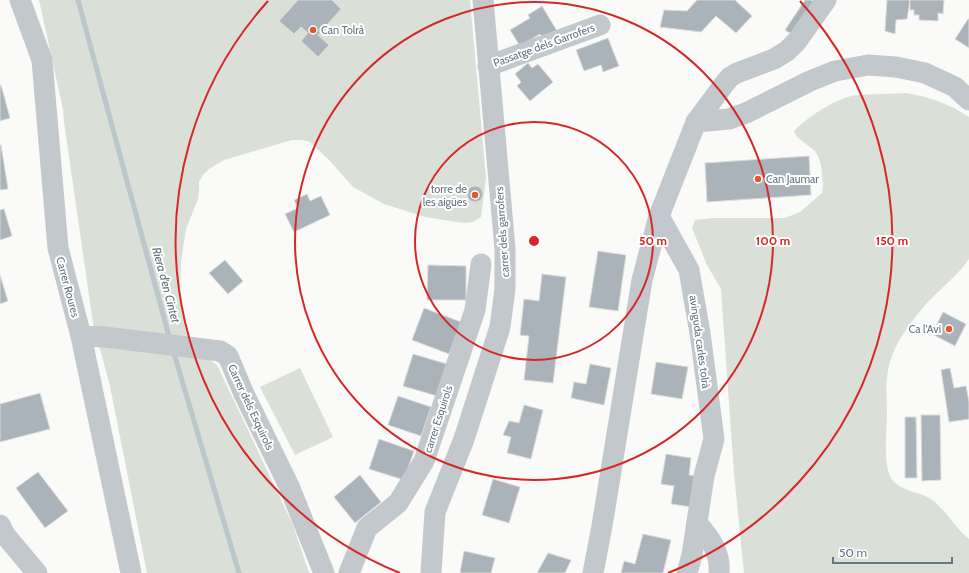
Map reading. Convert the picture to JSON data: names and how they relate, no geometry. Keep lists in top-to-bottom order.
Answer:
{
  "streets": {
    "street": [
      "Passatge dels Garrofers",
      "carrer dels garrofers",
      "Carrer Roures",
      "avinguda carles tolrà",
      "Carrer dels Esquirols",
      "carrer Esquirols"
    ]
  },
  "crossings": [
    ["Passatge dels Garrofers", "carrer dels garrofers"],
    ["Carrer Roures", "Carrer dels Esquirols"]
  ],
  "water": ["Riera d'en Cintet"],
  "places": [
    "Can Tolrà",
    "Can Jaumar",
    "torre de les aigües",
    "Ca l'Avi"
  ],
  "scale_bar": "50 m",
  "rings": ["50 m", "100 m", "150 m"]
}
